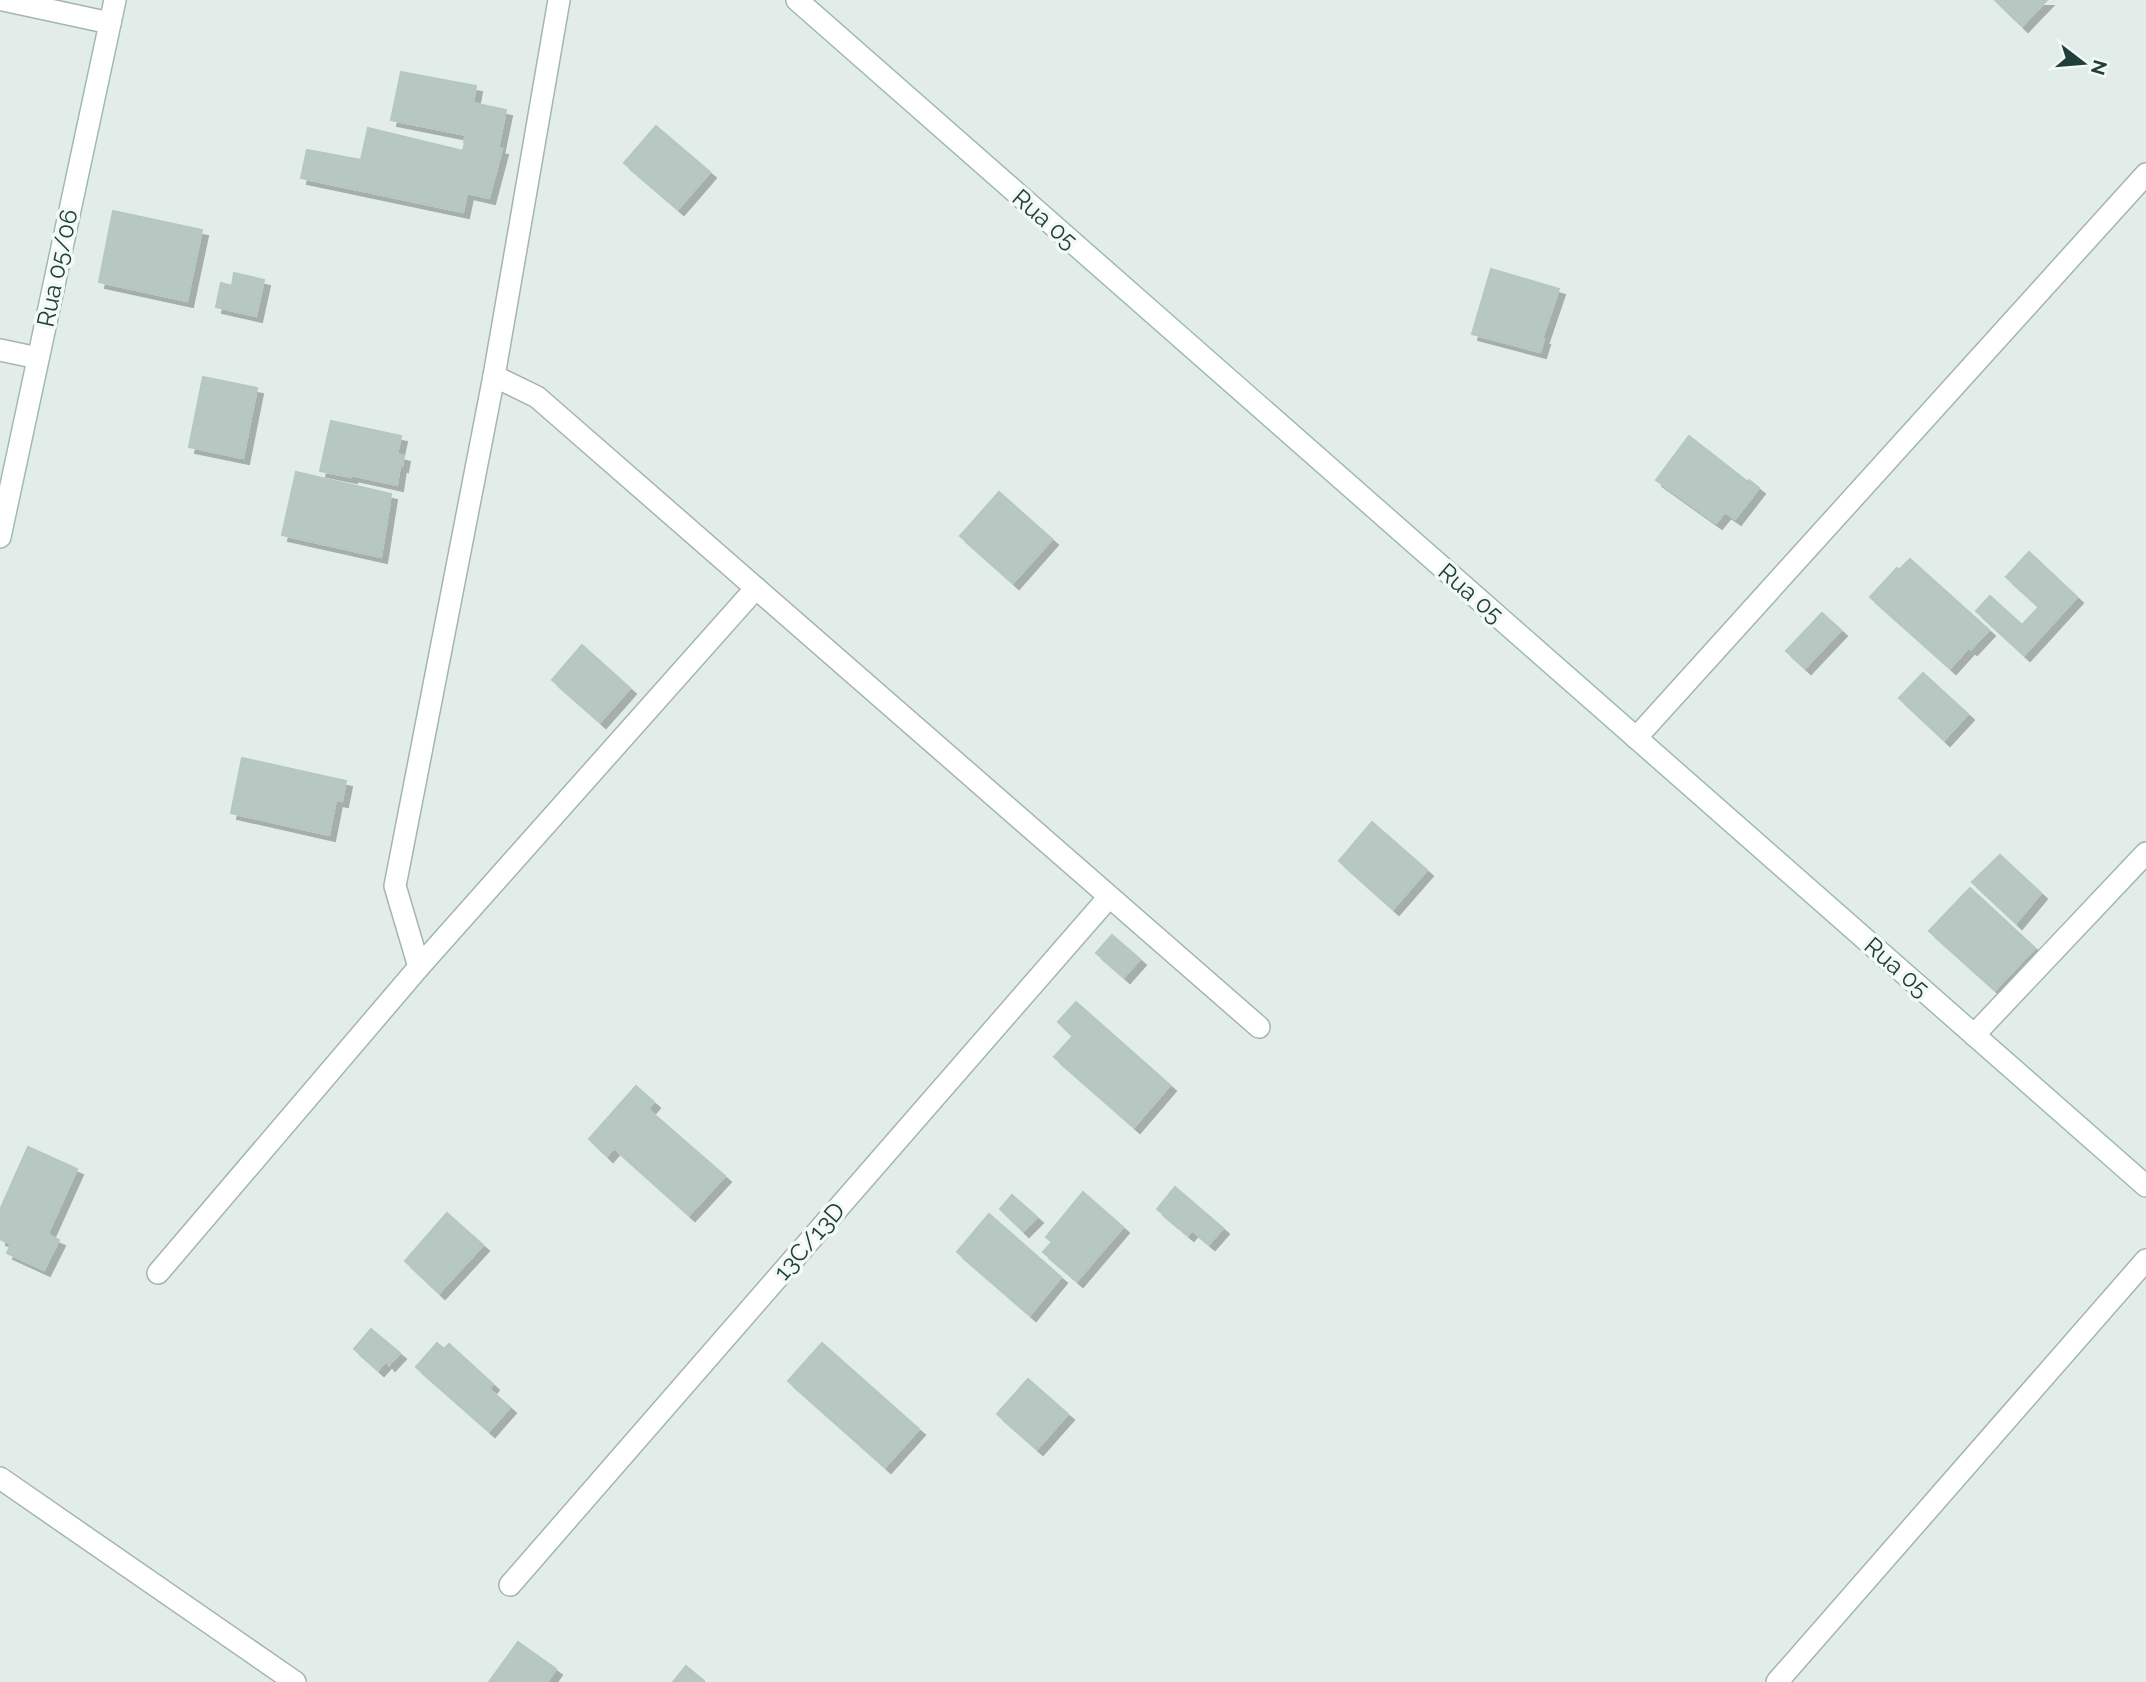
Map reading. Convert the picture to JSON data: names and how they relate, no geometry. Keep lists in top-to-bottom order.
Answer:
{
  "streets": {
    "street": ["Rua 05", "Rua 05/06", "13C/13D"]
  },
  "north": "right"
}
